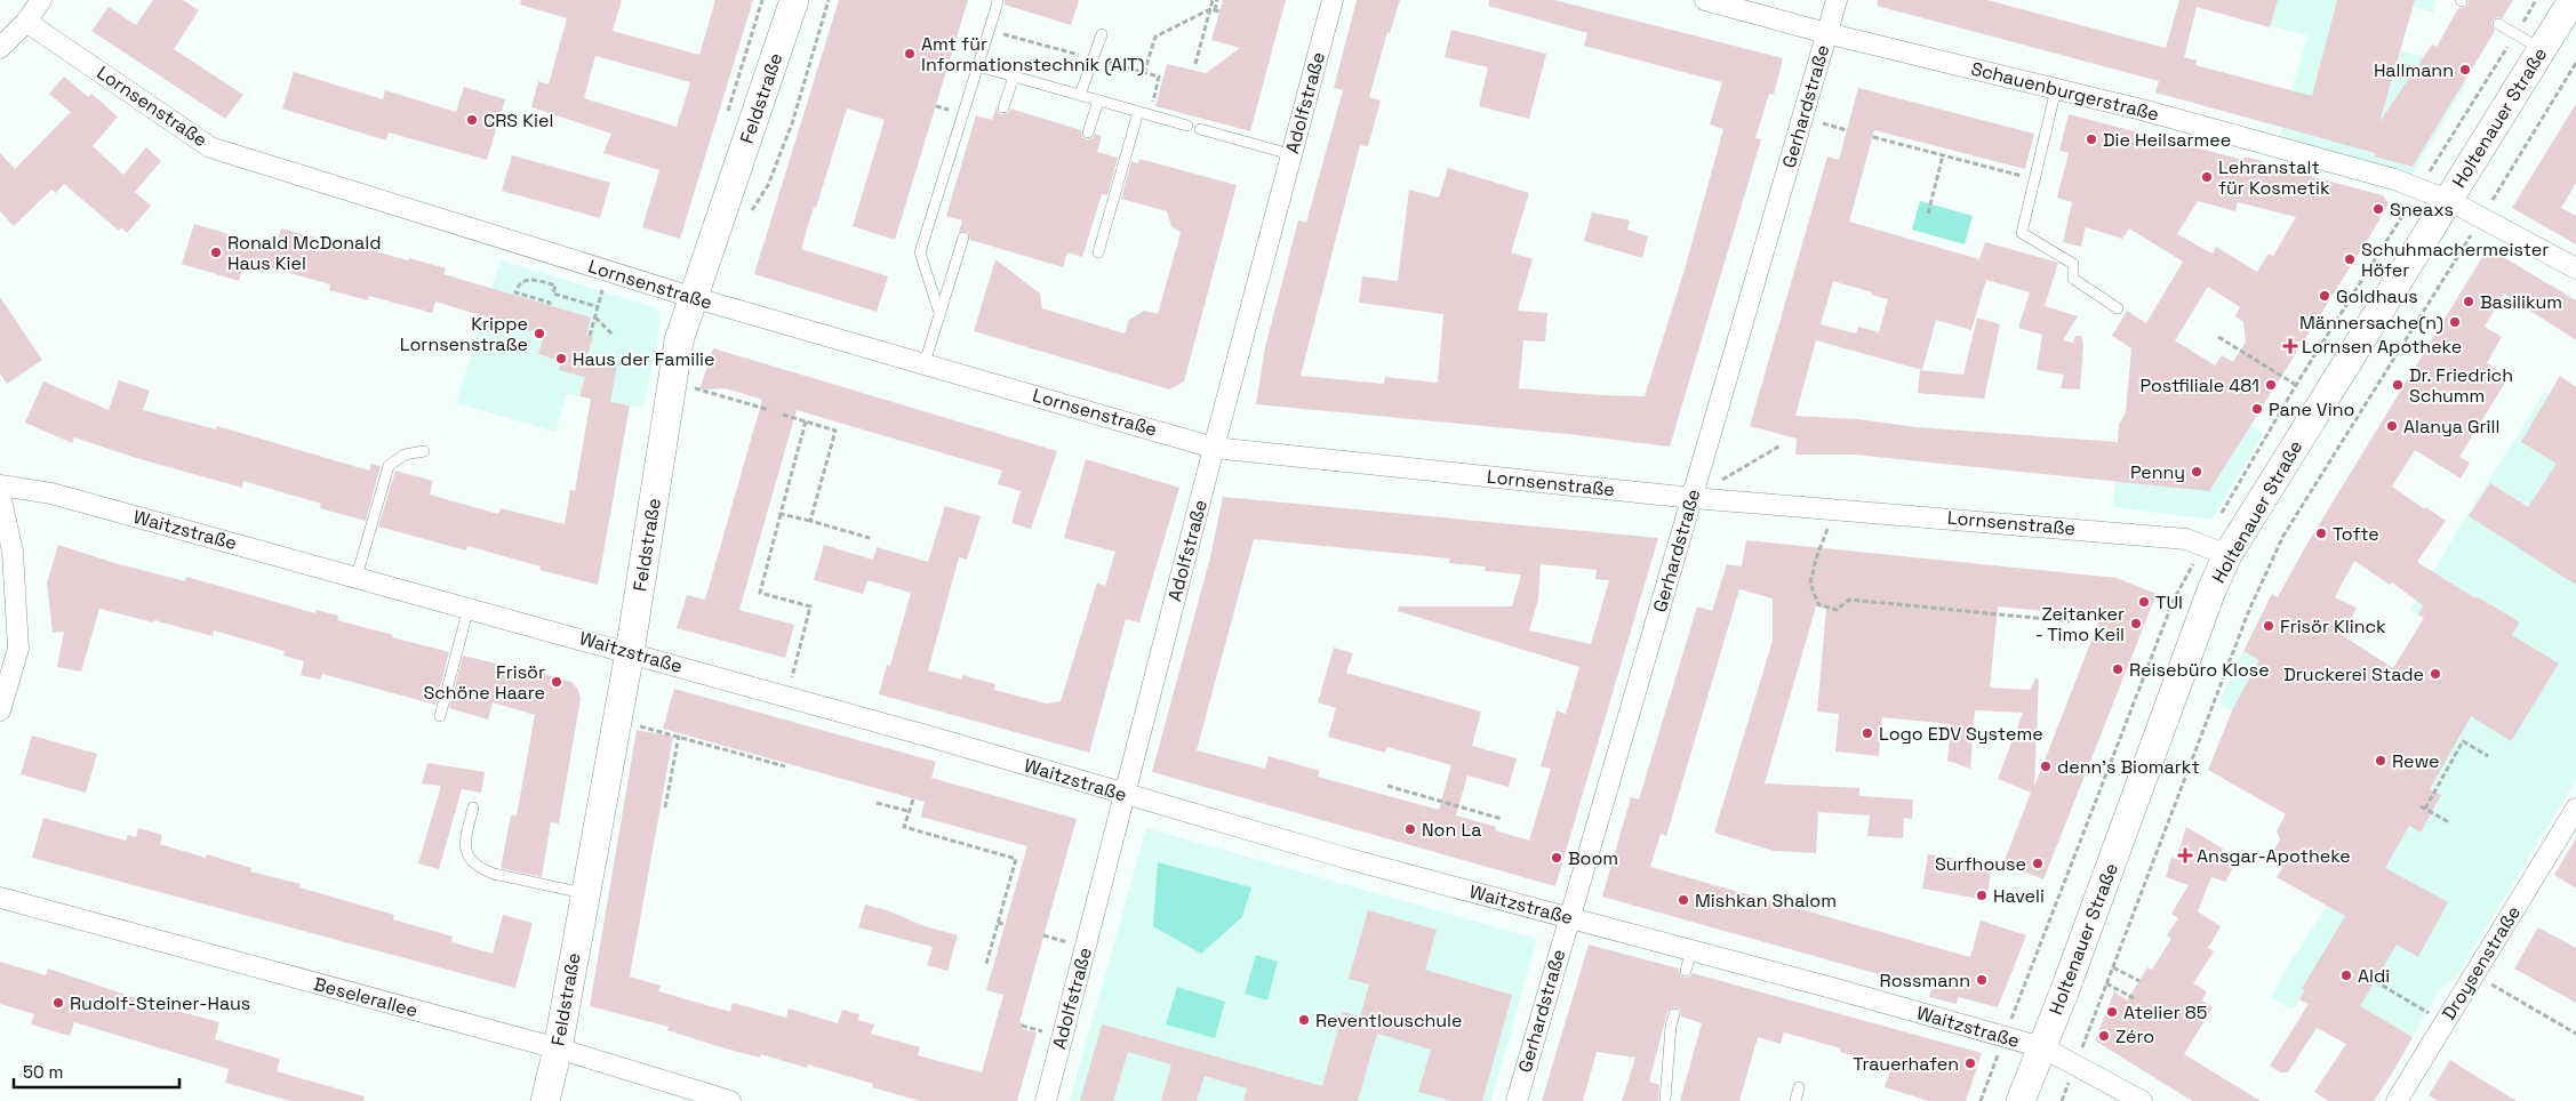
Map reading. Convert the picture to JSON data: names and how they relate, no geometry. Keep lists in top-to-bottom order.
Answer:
{
  "streets": {
    "main road": ["Feldstraße", "Holtenauer Straße"],
    "street": [
      "Schauenburgerstraße",
      "Adolfstraße",
      "Lornsenstraße",
      "Gerhardstraße",
      "Waitzstraße",
      "Droysenstraße",
      "Beselerallee"
    ]
  },
  "crossings": [
    ["Schauenburgerstraße", "Gerhardstraße"],
    ["Schauenburgerstraße", "Holtenauer Straße"],
    ["Feldstraße", "Lornsenstraße"],
    ["Feldstraße", "Waitzstraße"],
    ["Feldstraße", "Beselerallee"],
    ["Adolfstraße", "Lornsenstraße"],
    ["Adolfstraße", "Waitzstraße"],
    ["Lornsenstraße", "Gerhardstraße"],
    ["Lornsenstraße", "Holtenauer Straße"],
    ["Gerhardstraße", "Waitzstraße"],
    ["Holtenauer Straße", "Waitzstraße"]
  ],
  "places": {
    "other": [
      "Amt für Informationstechnik (AIT)",
      "Hallmann",
      "CRS Kiel",
      "Die Heilsarmee",
      "Lehranstalt für Kosmetik",
      "Sneaxs",
      "Ronald McDonald Haus Kiel",
      "Schuhmachermeister Höfer",
      "Goldhaus",
      "Basilikum",
      "Männersache(n)",
      "Krippe Lornsenstraße",
      "Haus der Familie",
      "Postfiliale 481",
      "Dr. Friedrich Schumm",
      "Pane Vino",
      "Alanya Grill",
      "Penny",
      "Tofte",
      "TUI",
      "Zeitanker - Timo Keil",
      "Frisör Klinck",
      "Reisebüro Klose",
      "Druckerei Stade",
      "Frisör Schöne Haare",
      "Logo EDV Systeme",
      "Rewe",
      "denn's Biomarkt",
      "Non La",
      "Boom",
      "Surfhouse",
      "Haveli",
      "Mishkan Shalom",
      "Aldi",
      "Rossmann",
      "Rudolf-Steiner-Haus",
      "Atelier 85",
      "Reventlouschule",
      "Zéro",
      "Trauerhafen"
    ],
    "health": ["Lornsen Apotheke", "Ansgar-Apotheke"]
  },
  "scale_bar": "50 m"
}
